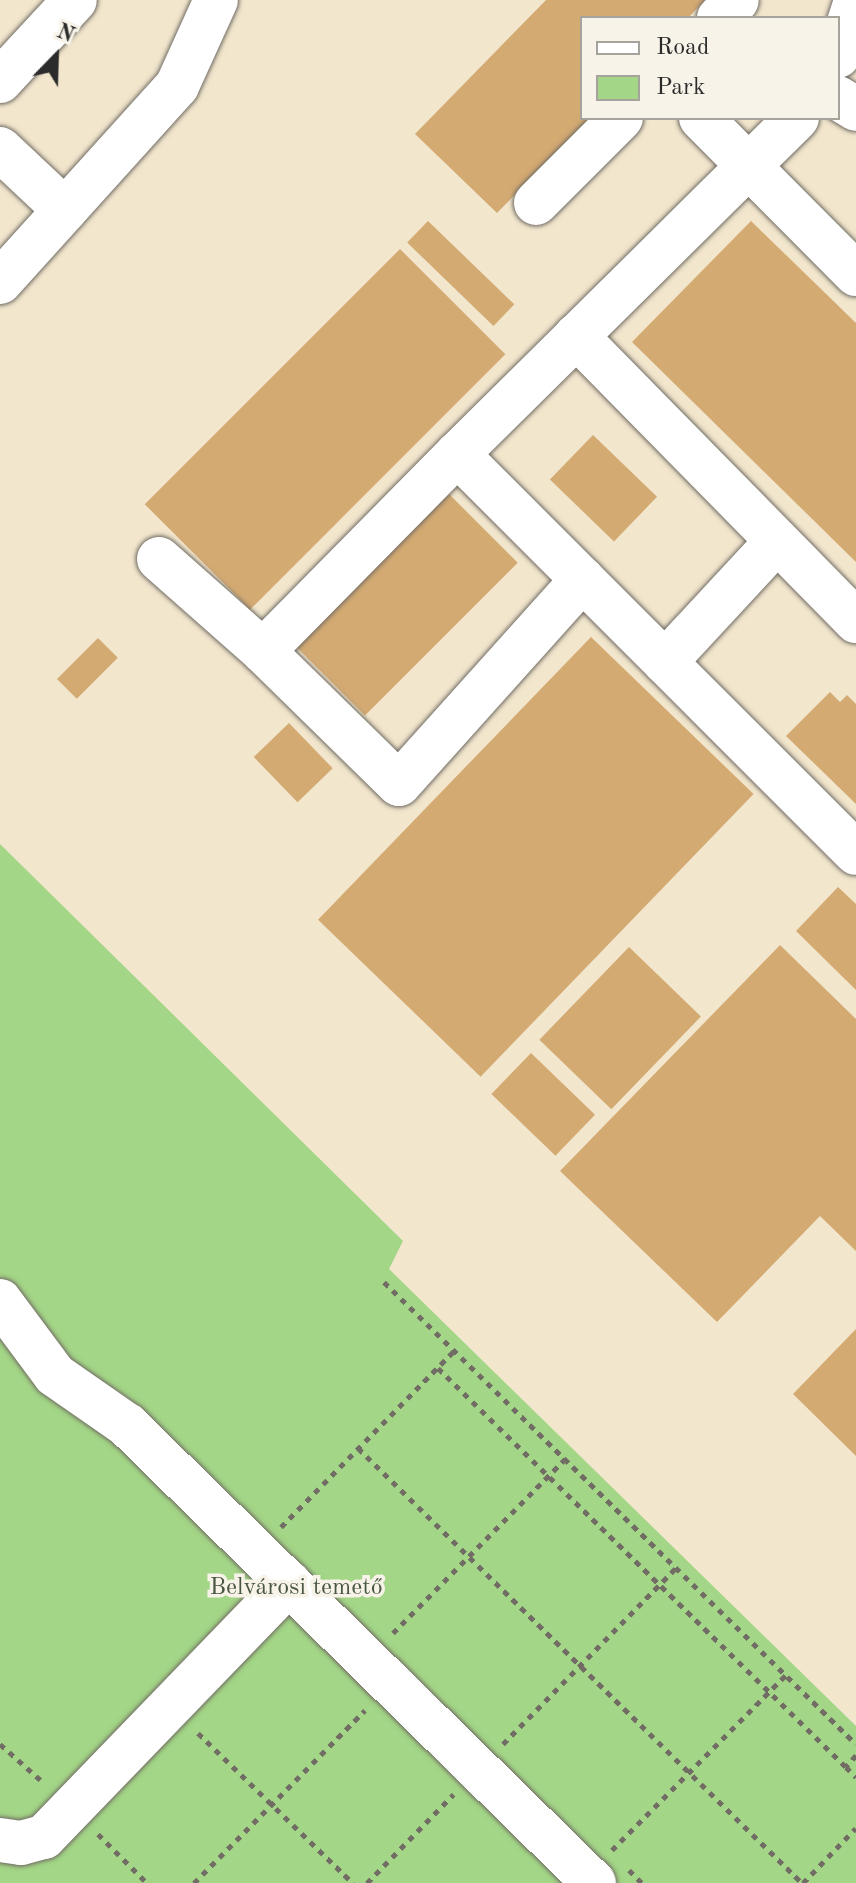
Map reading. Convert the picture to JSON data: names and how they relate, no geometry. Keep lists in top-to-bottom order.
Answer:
{
  "parks": ["Belvárosi temető"],
  "legend": ["Road", "Park"],
  "north": "top right"
}
